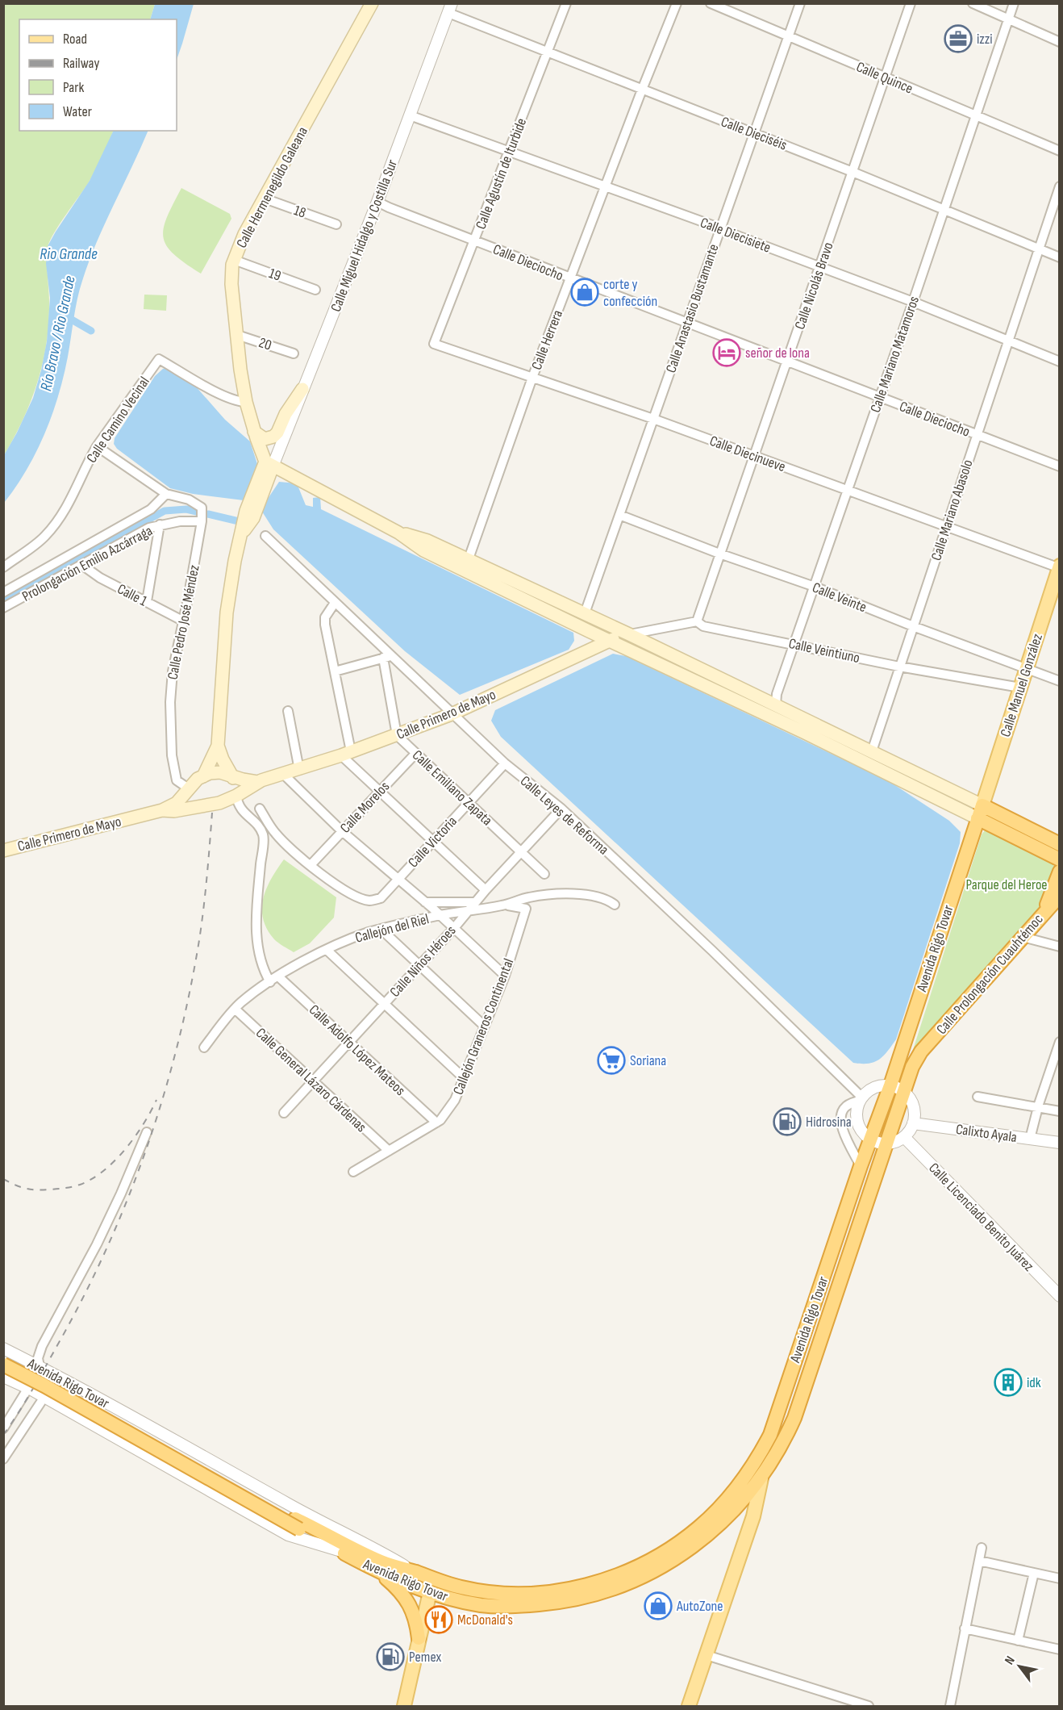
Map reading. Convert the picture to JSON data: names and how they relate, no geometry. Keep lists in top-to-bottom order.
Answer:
{
  "streets": {
    "highway": ["Avenida Rigo Tovar", "Calle Prolongación Cuauhtémoc"],
    "main road": ["Calle Hermenegildo Galeana", "Calle Manuel González", "Calle Primero de Mayo"],
    "street": [
      "Calle Quince",
      "Calle Dieciséis",
      "Calle Agustín de Iturbide",
      "18",
      "Calle Diecisiete",
      "Calle Miguel Hidalgo y Costilla Sur",
      "Calle Dieciocho",
      "19",
      "Calle Nicolás Bravo",
      "Calle Anastasio Bustamante",
      "Calle Herrera",
      "20",
      "Calle Mariano Matamoros",
      "Calle Camino Vecinal",
      "Calle Diecinueve",
      "Calle Mariano Abasolo",
      "Prolongación Emilio Azcárraga",
      "Calle 1",
      "Calle Veinte",
      "Calle Pedro José Méndez",
      "Calle Veintiuno",
      "Calle Emiliano Zapata",
      "Calle Morelos",
      "Calle Leyes de Reforma",
      "Calle Victoria",
      "Callejón del Riel",
      "Calle Niños Héroes",
      "Callejón Graneros Continental",
      "Calle Adolfo López Mateos",
      "Calle General Lázaro Cárdenas",
      "Calixto Ayala",
      "Calle Licenciado Benito Juárez"
    ]
  },
  "crossings": [
    ["Calle Quince", "Calle Nicolás Bravo"],
    ["Calle Quince", "Calle Anastasio Bustamante"],
    ["Calle Quince", "Calle Mariano Matamoros"],
    ["Calle Dieciséis", "Calle Agustín de Iturbide"],
    ["Calle Dieciséis", "Calle Miguel Hidalgo y Costilla Sur"],
    ["Calle Dieciséis", "Calle Nicolás Bravo"],
    ["Calle Dieciséis", "Calle Anastasio Bustamante"],
    ["Calle Dieciséis", "Calle Herrera"],
    ["Calle Dieciséis", "Calle Mariano Matamoros"],
    ["Calle Dieciséis", "Calle Mariano Abasolo"],
    ["Calle Agustín de Iturbide", "Calle Diecisiete"],
    ["Calle Agustín de Iturbide", "Calle Dieciocho"],
    ["Calle Agustín de Iturbide", "Calle Diecinueve"],
    ["Calle Hermenegildo Galeana", "18"],
    ["Calle Hermenegildo Galeana", "Calle Miguel Hidalgo y Costilla Sur"],
    ["Calle Hermenegildo Galeana", "19"],
    ["Calle Hermenegildo Galeana", "20"],
    ["Calle Hermenegildo Galeana", "Calle Camino Vecinal"],
    ["Calle Diecisiete", "Calle Miguel Hidalgo y Costilla Sur"],
    ["Calle Diecisiete", "Calle Nicolás Bravo"],
    ["Calle Diecisiete", "Calle Anastasio Bustamante"],
    ["Calle Diecisiete", "Calle Herrera"],
    ["Calle Diecisiete", "Calle Mariano Matamoros"],
    ["Calle Diecisiete", "Calle Mariano Abasolo"],
    ["Calle Miguel Hidalgo y Costilla Sur", "Calle Dieciocho"],
    ["Calle Dieciocho", "Calle Nicolás Bravo"],
    ["Calle Dieciocho", "Calle Anastasio Bustamante"],
    ["Calle Dieciocho", "Calle Herrera"],
    ["Calle Dieciocho", "Calle Mariano Matamoros"],
    ["Calle Dieciocho", "Calle Mariano Abasolo"],
    ["Calle Nicolás Bravo", "Calle Diecinueve"],
    ["Calle Nicolás Bravo", "Calle Veinte"],
    ["Calle Nicolás Bravo", "Calle Veintiuno"],
    ["Calle Anastasio Bustamante", "Calle Diecinueve"],
    ["Calle Anastasio Bustamante", "Calle Veinte"],
    ["Calle Herrera", "Calle Diecinueve"],
    ["Calle Mariano Matamoros", "Calle Diecinueve"],
    ["Calle Mariano Matamoros", "Calle Veinte"],
    ["Calle Mariano Matamoros", "Calle Veintiuno"],
    ["Calle Diecinueve", "Calle Mariano Abasolo"],
    ["Calle Diecinueve", "Calle Manuel González"],
    ["Calle Mariano Abasolo", "Calle Veinte"],
    ["Calle Mariano Abasolo", "Calle Veintiuno"],
    ["Prolongación Emilio Azcárraga", "Calle 1"],
    ["Prolongación Emilio Azcárraga", "Calle Pedro José Méndez"],
    ["Calle 1", "Calle Pedro José Méndez"],
    ["Calle Veinte", "Calle Manuel González"],
    ["Calle Pedro José Méndez", "Calle Primero de Mayo"],
    ["Calle Veintiuno", "Calle Manuel González"],
    ["Calle Manuel González", "Avenida Rigo Tovar"],
    ["Calle Primero de Mayo", "Calle Emiliano Zapata"],
    ["Calle Primero de Mayo", "Calle Leyes de Reforma"],
    ["Calle Emiliano Zapata", "Calle Morelos"],
    ["Calle Emiliano Zapata", "Calle Victoria"],
    ["Calle Emiliano Zapata", "Calle Niños Héroes"],
    ["Calle Morelos", "Calle Victoria"],
    ["Calle Leyes de Reforma", "Calle Victoria"],
    ["Calle Leyes de Reforma", "Calle Niños Héroes"],
    ["Callejón del Riel", "Calle Niños Héroes"],
    ["Callejón del Riel", "Callejón Graneros Continental"],
    ["Callejón del Riel", "Calle Adolfo López Mateos"],
    ["Callejón del Riel", "Calle General Lázaro Cárdenas"],
    ["Avenida Rigo Tovar", "Calle Prolongación Cuauhtémoc"],
    ["Calle Niños Héroes", "Calle Adolfo López Mateos"],
    ["Calle Niños Héroes", "Calle General Lázaro Cárdenas"],
    ["Callejón Graneros Continental", "Calle Adolfo López Mateos"],
    ["Callejón Graneros Continental", "Calle General Lázaro Cárdenas"]
  ],
  "water": ["Rio Grande", "Río Bravo / Rio Grande"],
  "parks": ["Parque del Heroe"],
  "places": {
    "office": ["izzi"],
    "shop": ["corte y confección", "AutoZone"],
    "hotel": ["señor de lona"],
    "supermarket": ["Soriana"],
    "fuel station": ["Hidrosina", "Pemex"],
    "building": ["idk"],
    "restaurant": ["McDonald's"]
  },
  "legend": [
    "Road",
    "Railway",
    "Park",
    "Water"
  ],
  "north": "top left"
}
